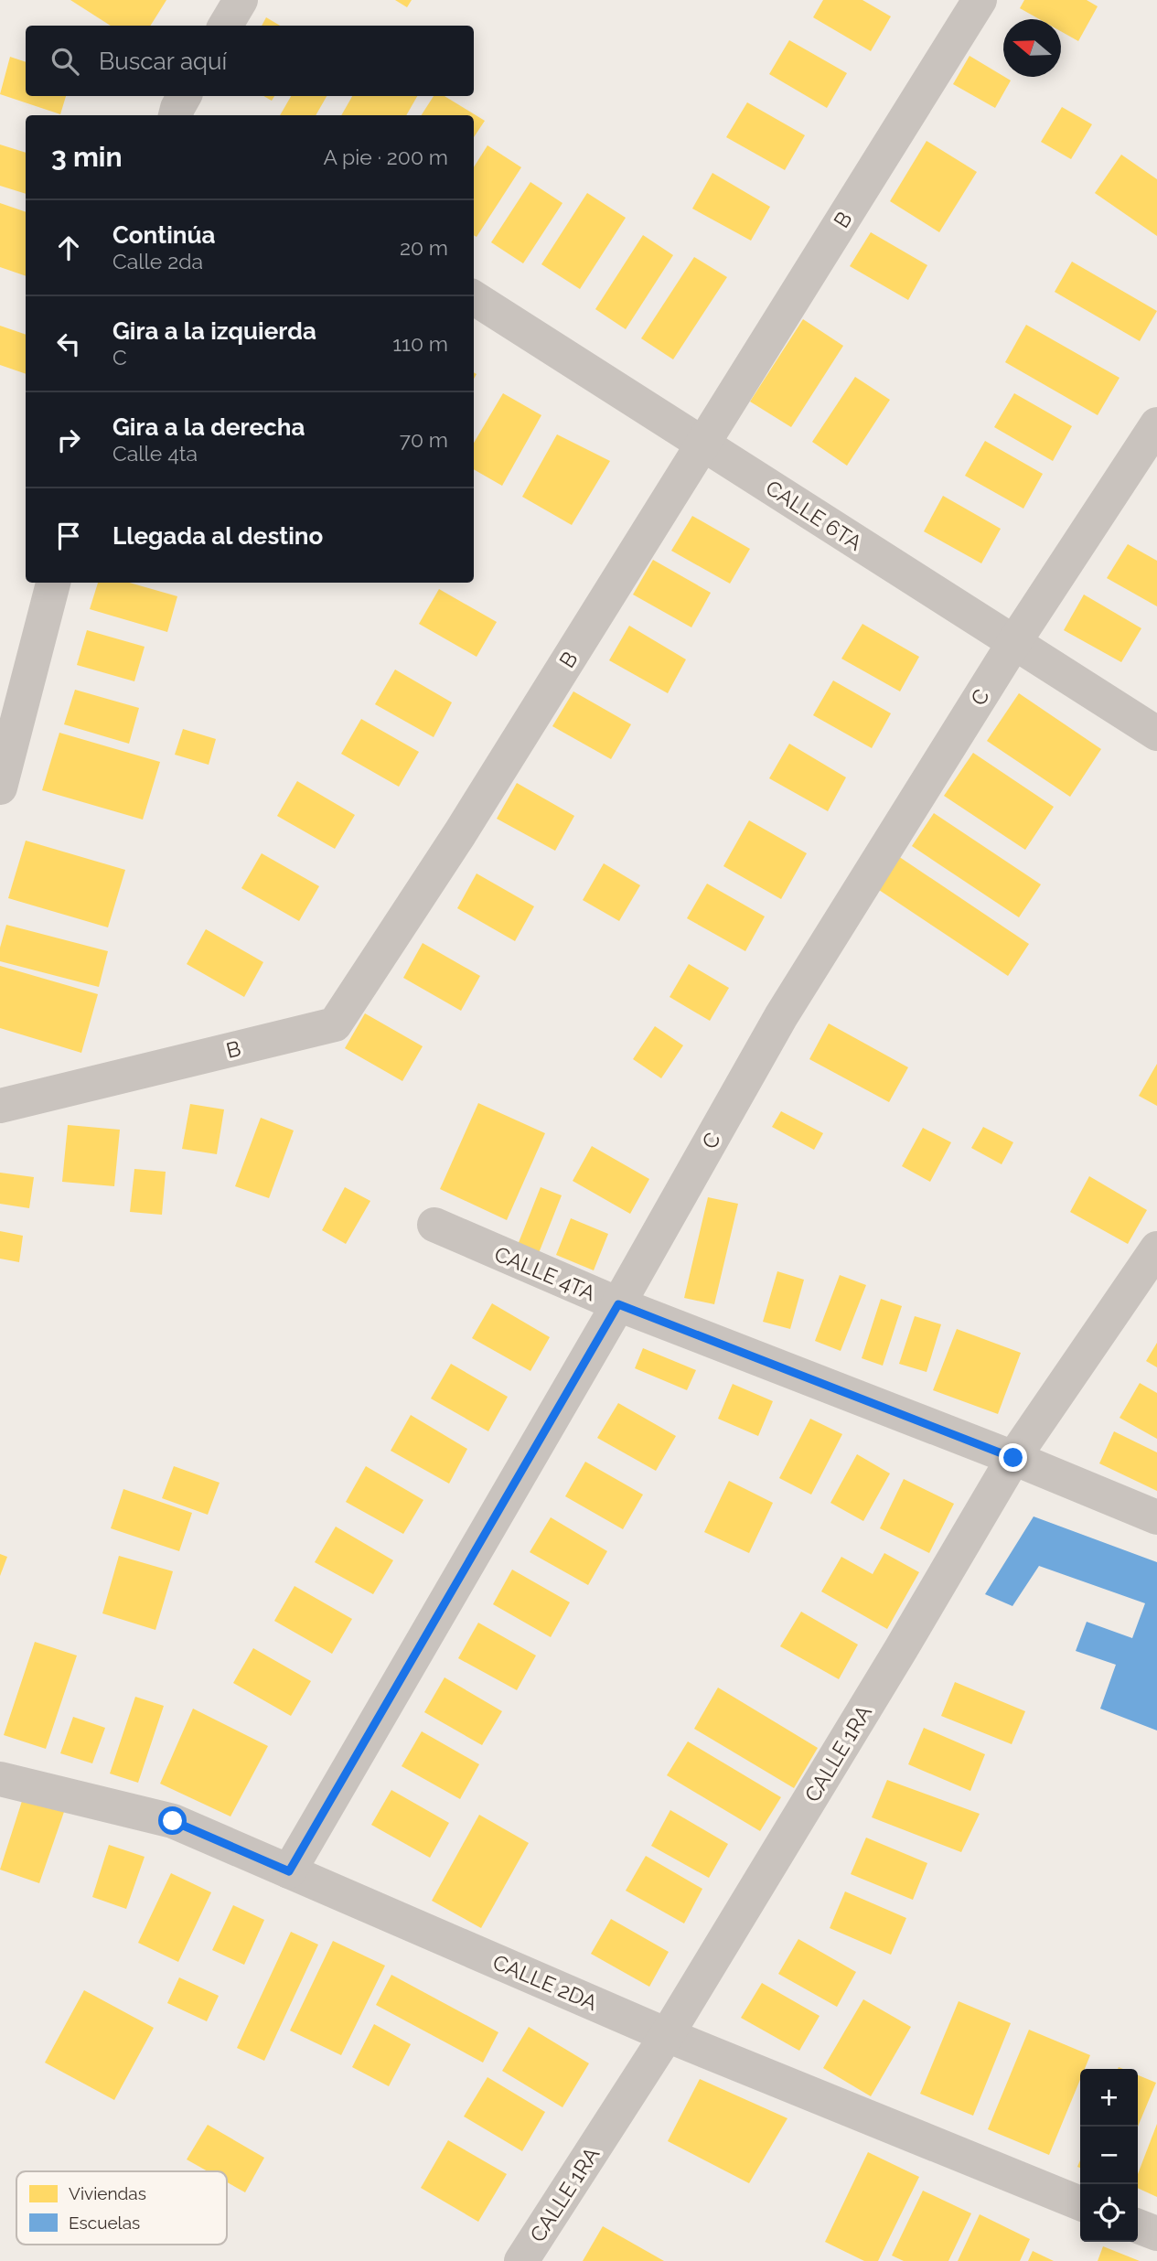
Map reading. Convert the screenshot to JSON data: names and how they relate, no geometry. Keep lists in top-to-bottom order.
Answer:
{
  "streets": {
    "street": [
      "B",
      "CALLE 6TA",
      "C",
      "CALLE 4TA",
      "CALLE 1RA",
      "CALLE 2DA"
    ]
  },
  "crossings": [
    ["B", "CALLE 6TA"],
    ["CALLE 6TA", "C"],
    ["C", "CALLE 4TA"],
    ["C", "CALLE 2DA"],
    ["CALLE 4TA", "CALLE 1RA"],
    ["CALLE 1RA", "CALLE 2DA"]
  ],
  "legend": ["Viviendas", "Escuelas"],
  "north": "left",
  "page": {
    "search": "Buscar aquí",
    "heading": ["3 min", "A pie · 200 m"],
    "list": [
      ["Continúa", "Calle 2da", "20 m"],
      ["Gira a la izquierda", "C", "110 m"],
      ["Gira a la derecha", "Calle 4ta", "70 m"],
      "Llegada al destino"
    ],
    "map_buttons": ["+", "−"]
  }
}
